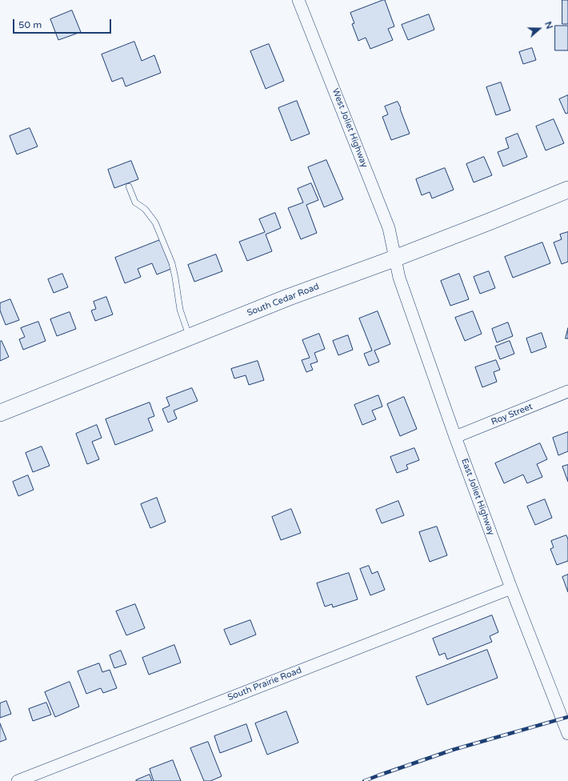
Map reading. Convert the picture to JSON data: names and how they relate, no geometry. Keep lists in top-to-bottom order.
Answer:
{
  "streets": {
    "main road": ["South Cedar Road"],
    "street": [
      "West Joliet Highway",
      "Roy Street",
      "East Joliet Highway",
      "South Prairie Road"
    ]
  },
  "crossings": [
    ["West Joliet Highway", "South Cedar Road"],
    ["West Joliet Highway", "East Joliet Highway"],
    ["South Cedar Road", "East Joliet Highway"],
    ["Roy Street", "East Joliet Highway"],
    ["East Joliet Highway", "South Prairie Road"]
  ],
  "scale_bar": "50 m",
  "north": "right"
}
